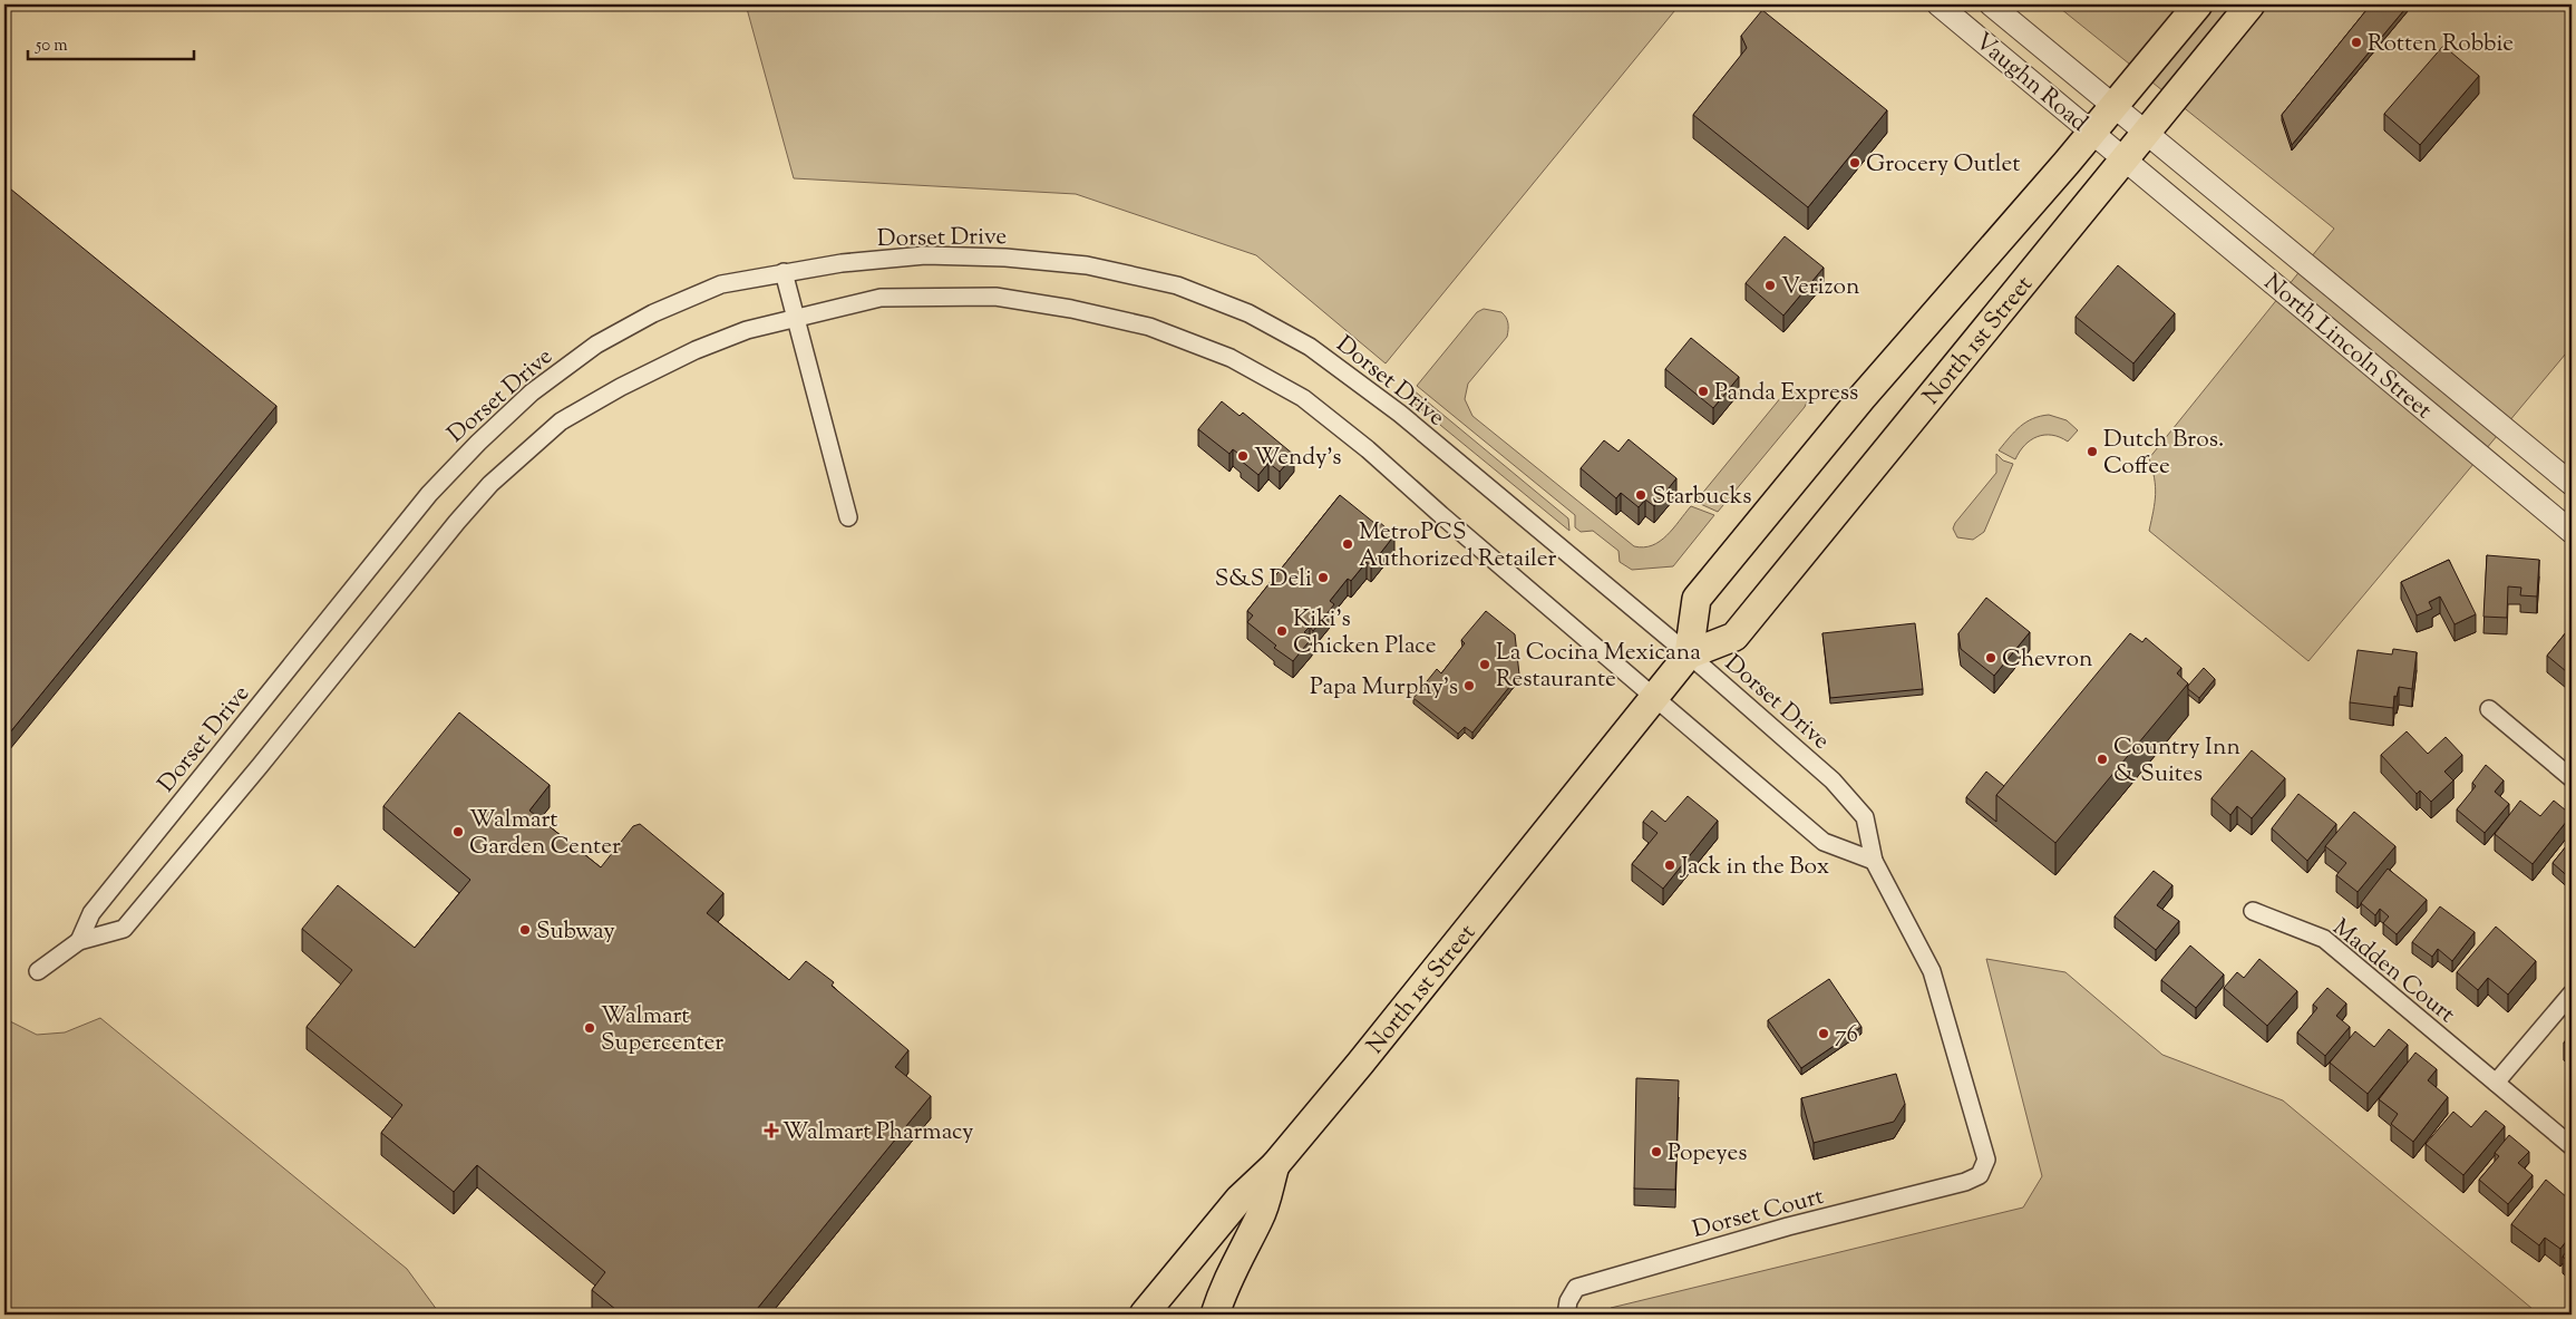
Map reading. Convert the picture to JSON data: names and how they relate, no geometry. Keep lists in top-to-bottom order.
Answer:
{
  "streets": {
    "main road": ["North 1st Street"],
    "street": [
      "Vaughn Road",
      "Dorset Drive",
      "North Lincoln Street",
      "Madden Court",
      "Dorset Court"
    ]
  },
  "crossings": [
    ["Vaughn Road", "North 1st Street"],
    ["Vaughn Road", "North Lincoln Street"],
    ["Dorset Drive", "North 1st Street"],
    ["Dorset Drive", "Dorset Court"],
    ["North 1st Street", "North Lincoln Street"]
  ],
  "places": {
    "other": [
      "Rotten Robbie",
      "Grocery Outlet",
      "Verizon",
      "Panda Express",
      "Dutch Bros. Coffee",
      "Wendy's",
      "Starbucks",
      "MetroPCS Authorized Retailer",
      "S&S Deli",
      "Kiki's Chicken Place",
      "Chevron",
      "La Cocina Mexicana Restaurante",
      "Papa Murphy's",
      "Country Inn & Suites",
      "Walmart Garden Center",
      "Jack in the Box",
      "Subway",
      "Walmart Supercenter",
      "76",
      "Popeyes"
    ],
    "health": ["Walmart Pharmacy"]
  },
  "scale_bar": "50 m"
}
